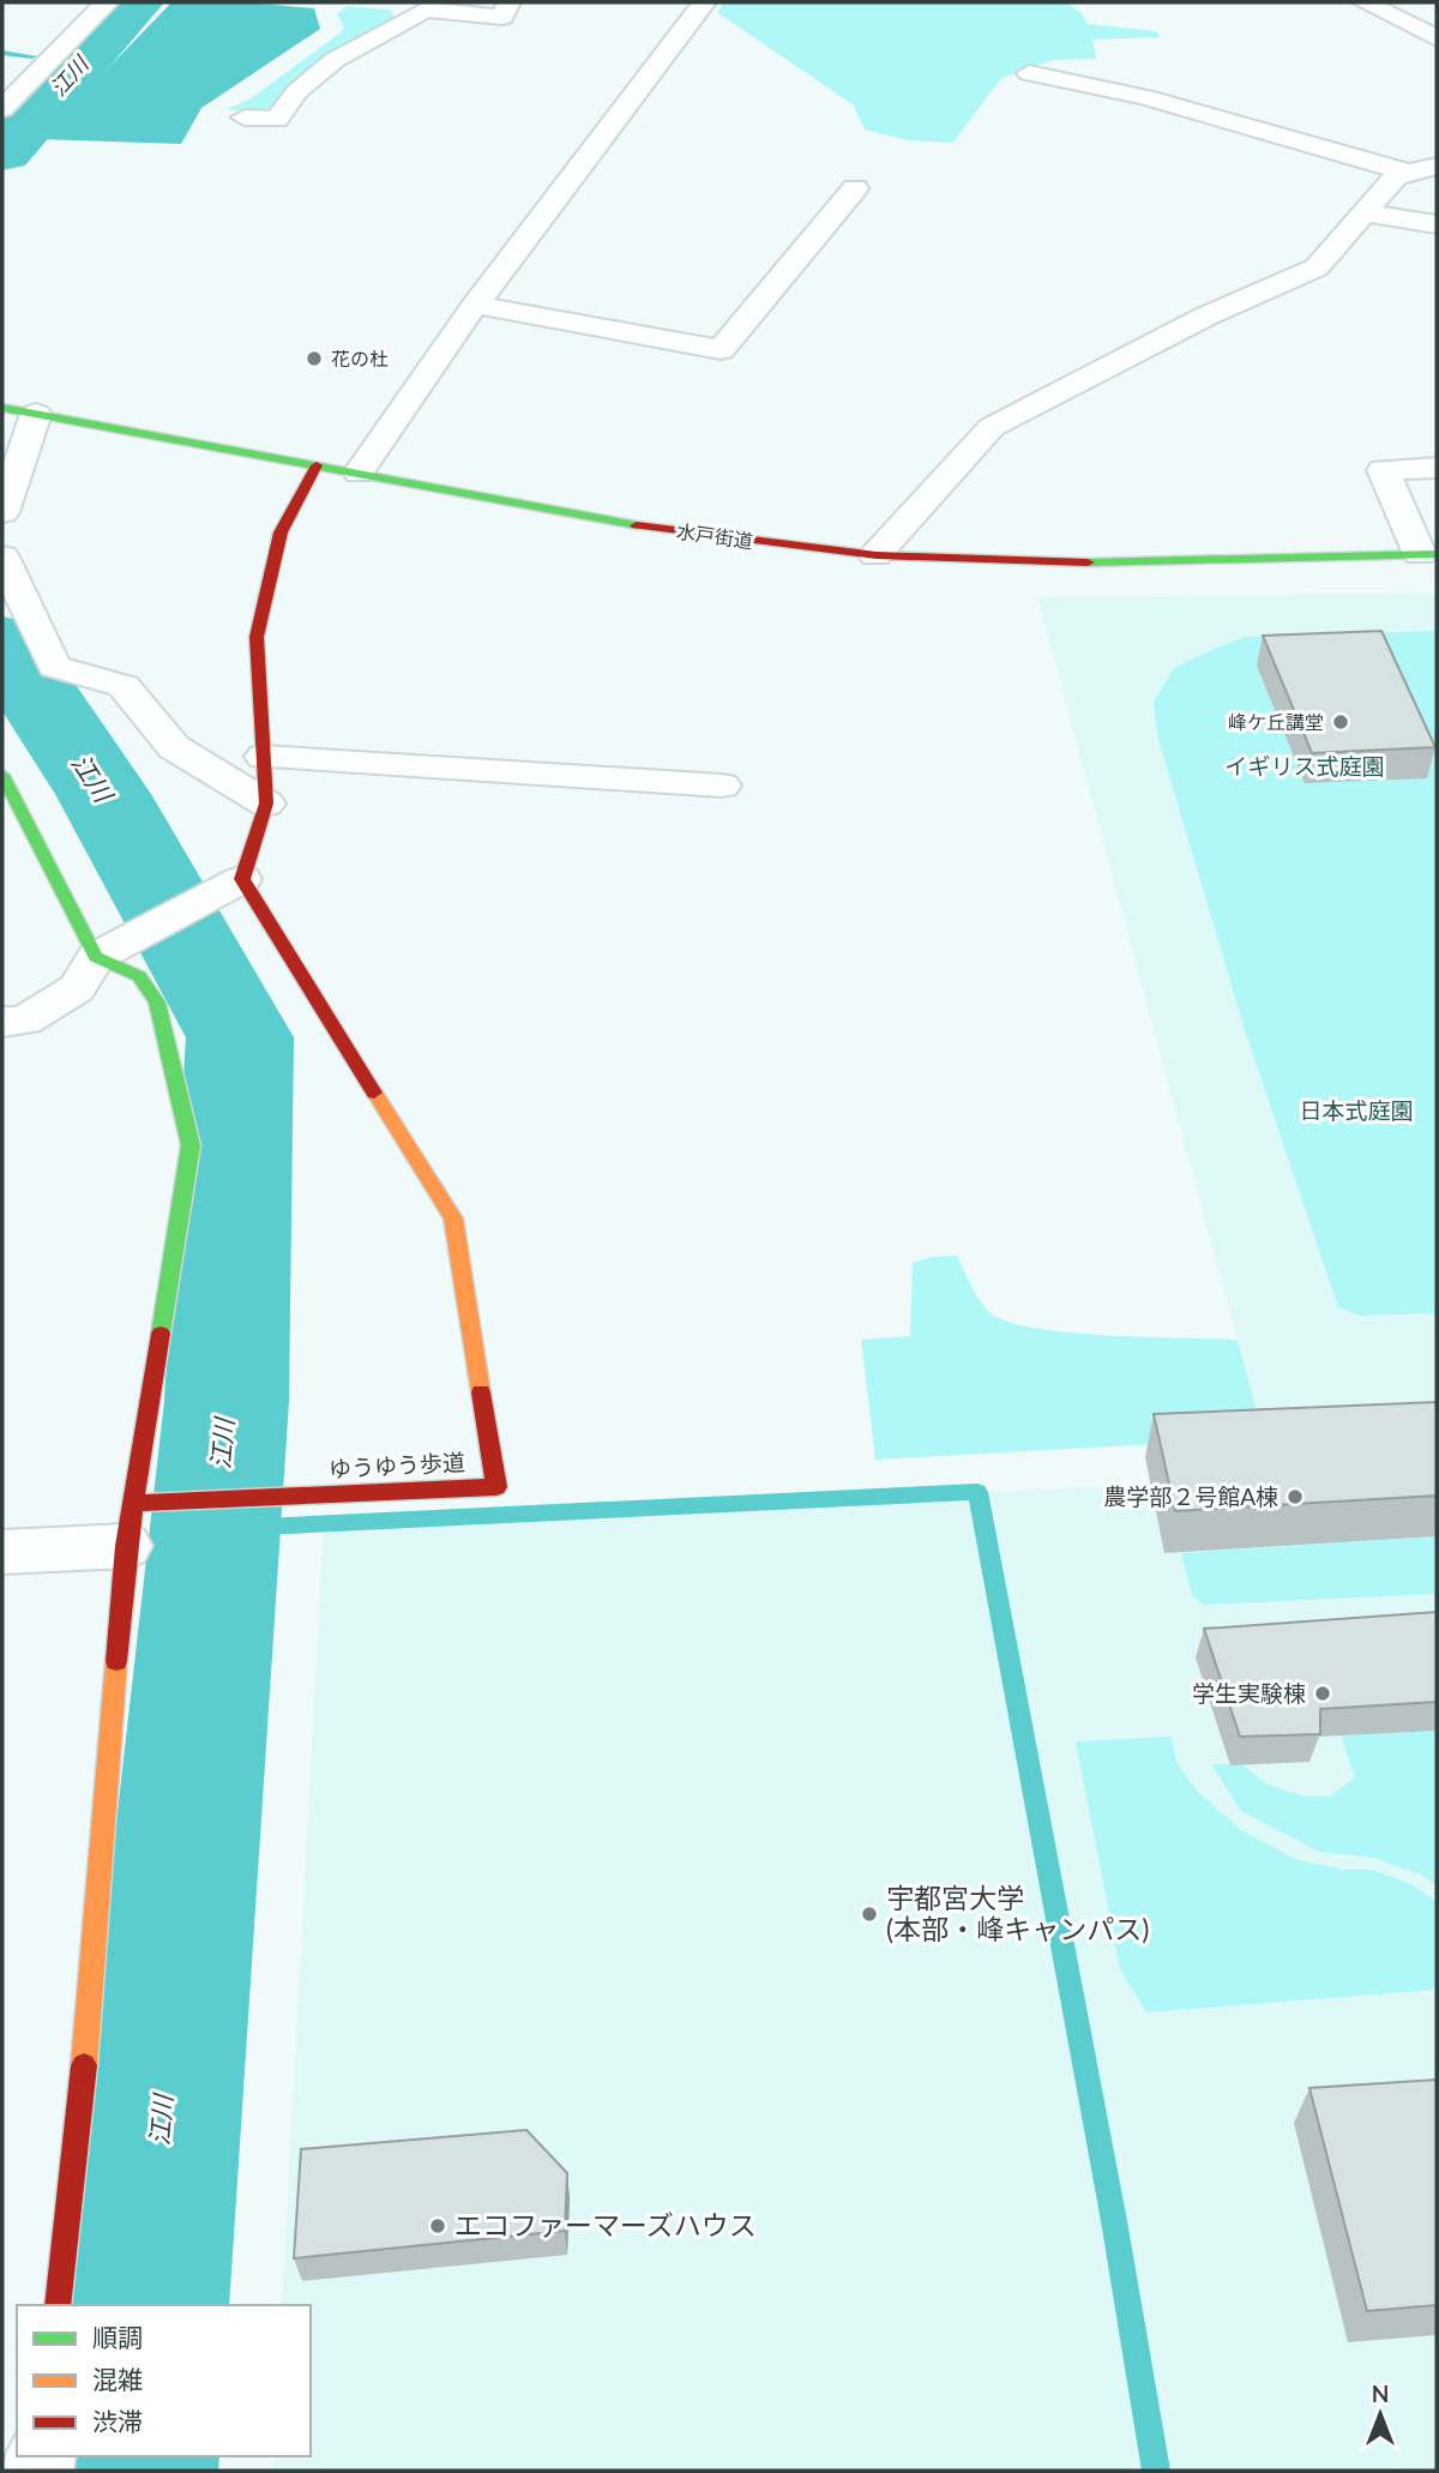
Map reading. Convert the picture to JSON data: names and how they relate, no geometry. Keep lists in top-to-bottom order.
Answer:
{
  "streets": {
    "main road": ["水戸街道", "ゆうゆう歩道"]
  },
  "water": ["江川"],
  "parks": ["イギリス式庭園", "日本式庭園"],
  "places": [
    "花の杜",
    "峰ケ丘講堂",
    "農学部２号館A棟",
    "学生実験棟",
    "宇都宮大学 (本部・峰キャンパス)",
    "エコファーマーズハウス"
  ],
  "legend": ["順調", "混雑", "渋滞"],
  "north": "top"
}
